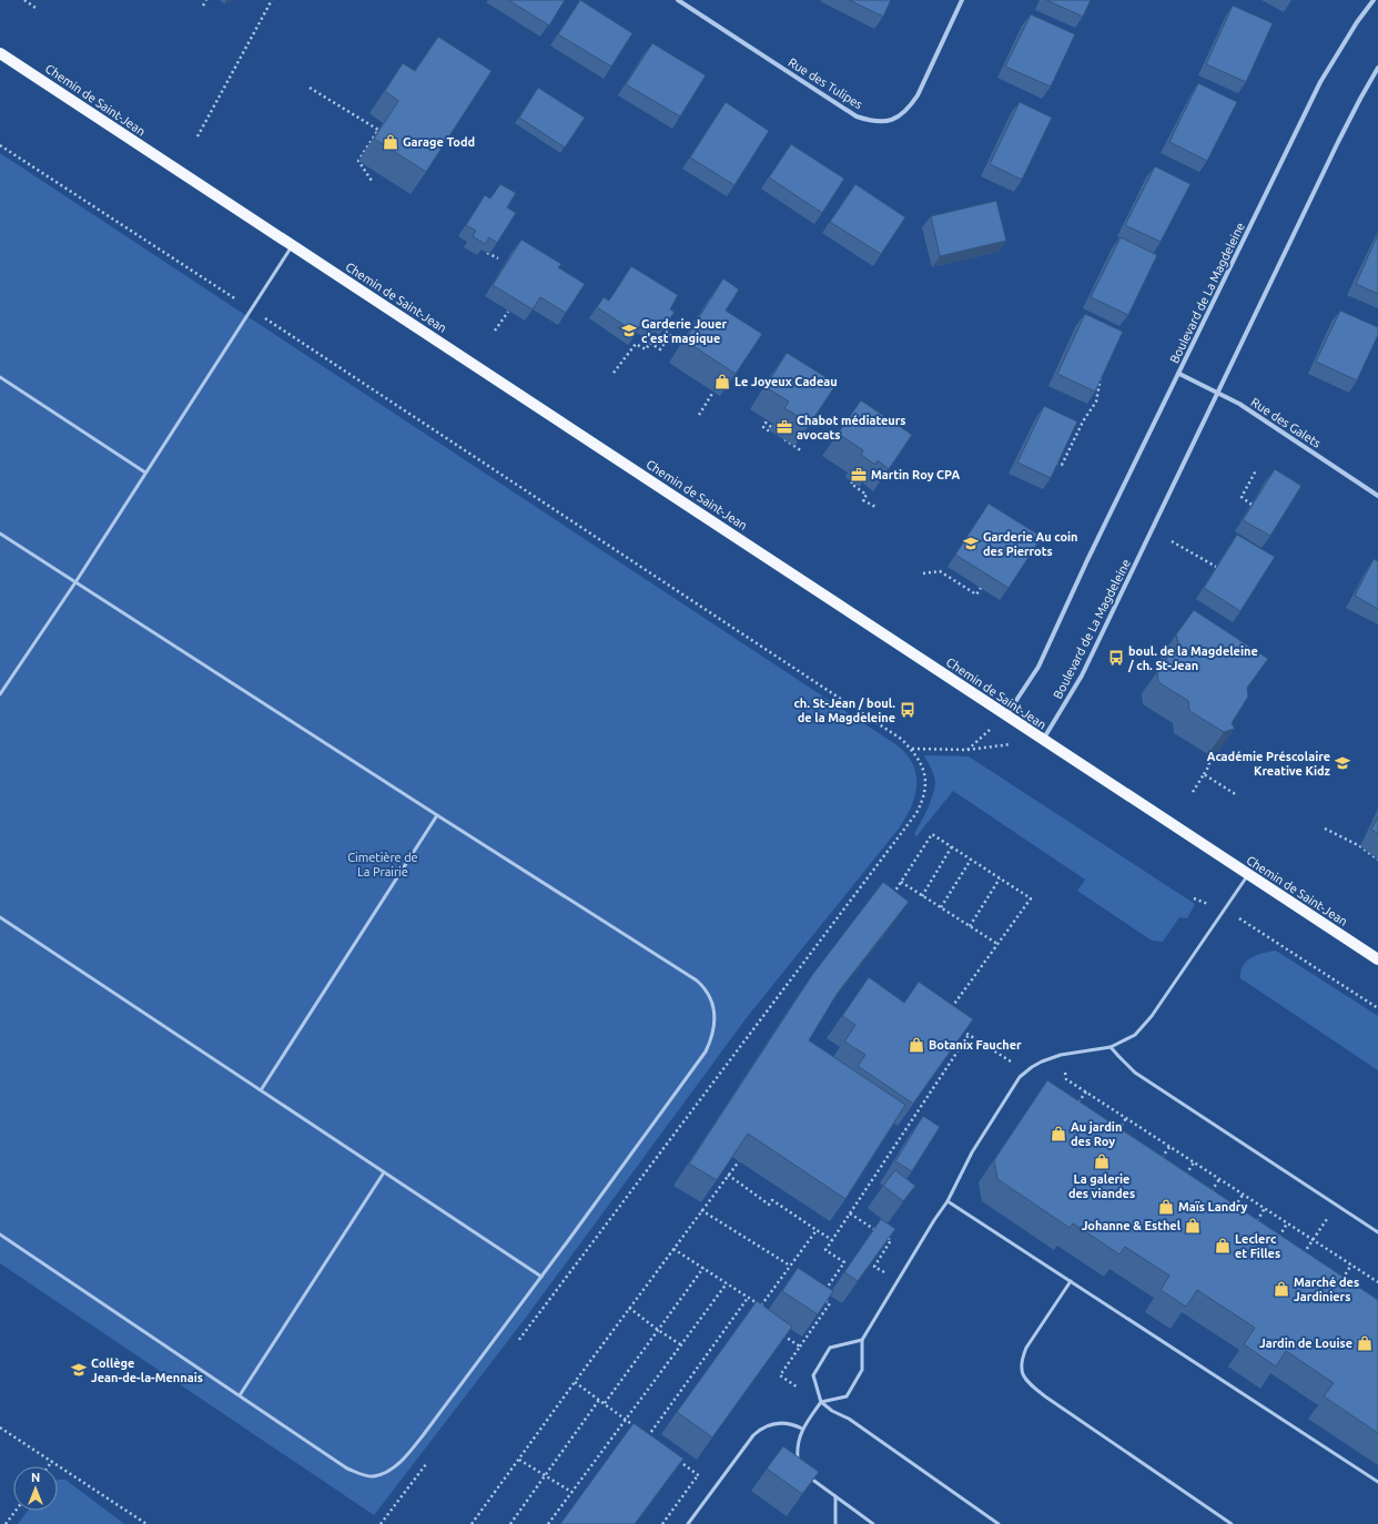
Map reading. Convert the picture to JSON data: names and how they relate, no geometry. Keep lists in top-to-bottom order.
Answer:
{
  "streets": {
    "main road": ["Chemin de Saint-Jean"],
    "street": ["Rue des Tulipes", "Boulevard de La Magdeleine", "Rue des Galets"]
  },
  "crossings": [
    ["Chemin de Saint-Jean", "Boulevard de La Magdeleine"],
    ["Boulevard de La Magdeleine", "Rue des Galets"]
  ],
  "parks": ["Cimetière de La Prairie"],
  "places": {
    "shop": [
      "Garage Todd",
      "Le Joyeux Cadeau",
      "Botanix Faucher",
      "Au jardin des Roy",
      "La galerie des viandes",
      "Maïs Landry",
      "Johanne & Esthel",
      "Leclerc et Filles",
      "Marché des Jardiniers",
      "Jardin de Louise"
    ],
    "school or university": [
      "Garderie Jouer c'est magique",
      "Garderie Au coin des Pierrots",
      "Académie Préscolaire Kreative Kidz",
      "Collège Jean-de-la-Mennais"
    ],
    "office": ["Chabot médiateurs avocats", "Martin Roy CPA"],
    "bus stop": ["boul. de la Magdeleine / ch. St-Jean", "ch. St-Jean / boul. de la Magdeleine"]
  },
  "north": "top"
}
